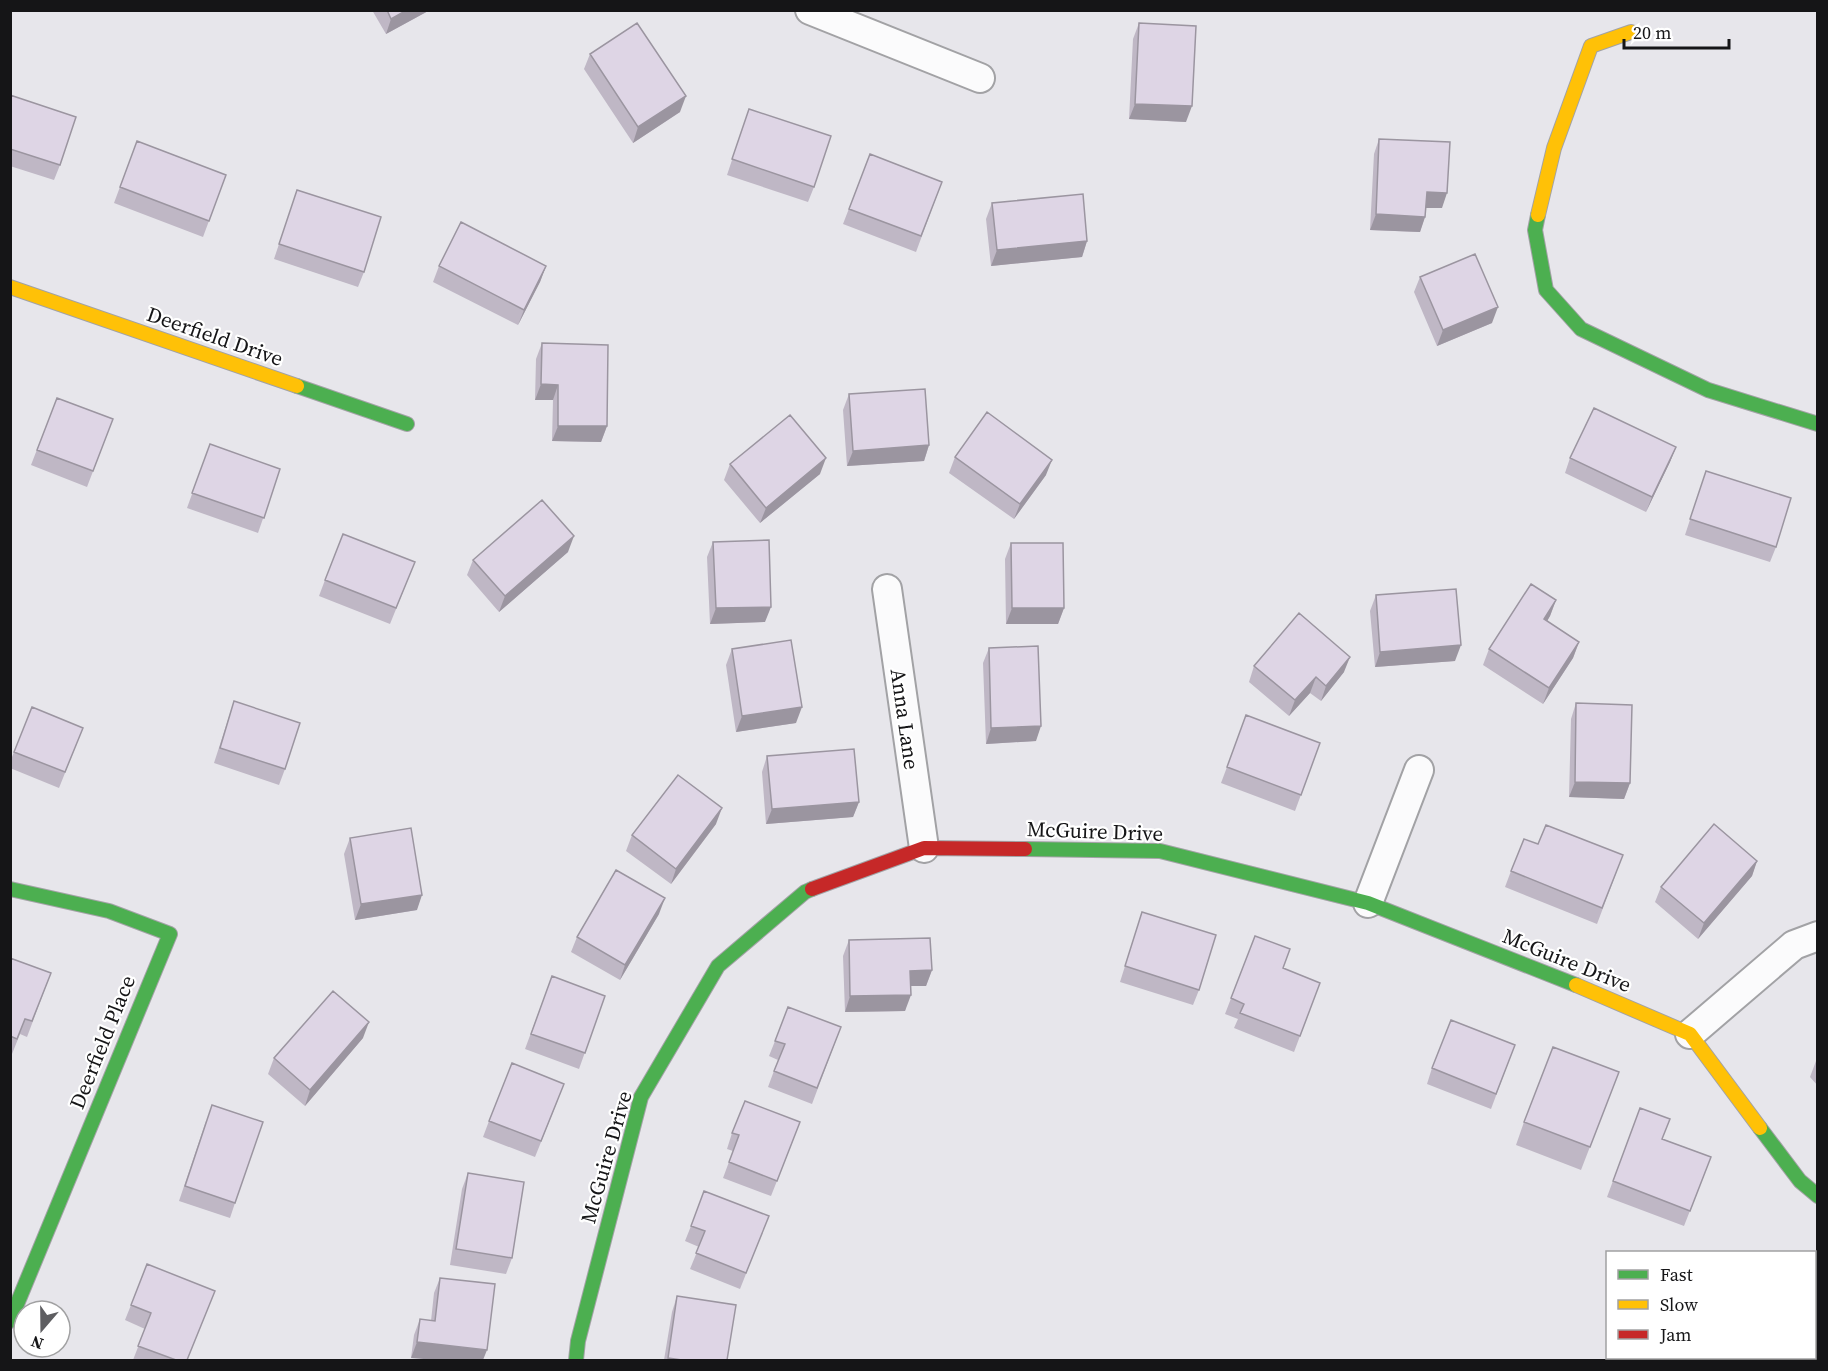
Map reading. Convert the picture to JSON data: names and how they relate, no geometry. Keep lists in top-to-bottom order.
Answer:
{
  "streets": {
    "street": [
      "Deerfield Drive",
      "Anna Lane",
      "McGuire Drive",
      "Deerfield Place"
    ]
  },
  "crossings": [
    ["Anna Lane", "McGuire Drive"]
  ],
  "legend": ["Fast", "Slow", "Jam"],
  "scale_bar": "20 m",
  "north": "bottom"
}
